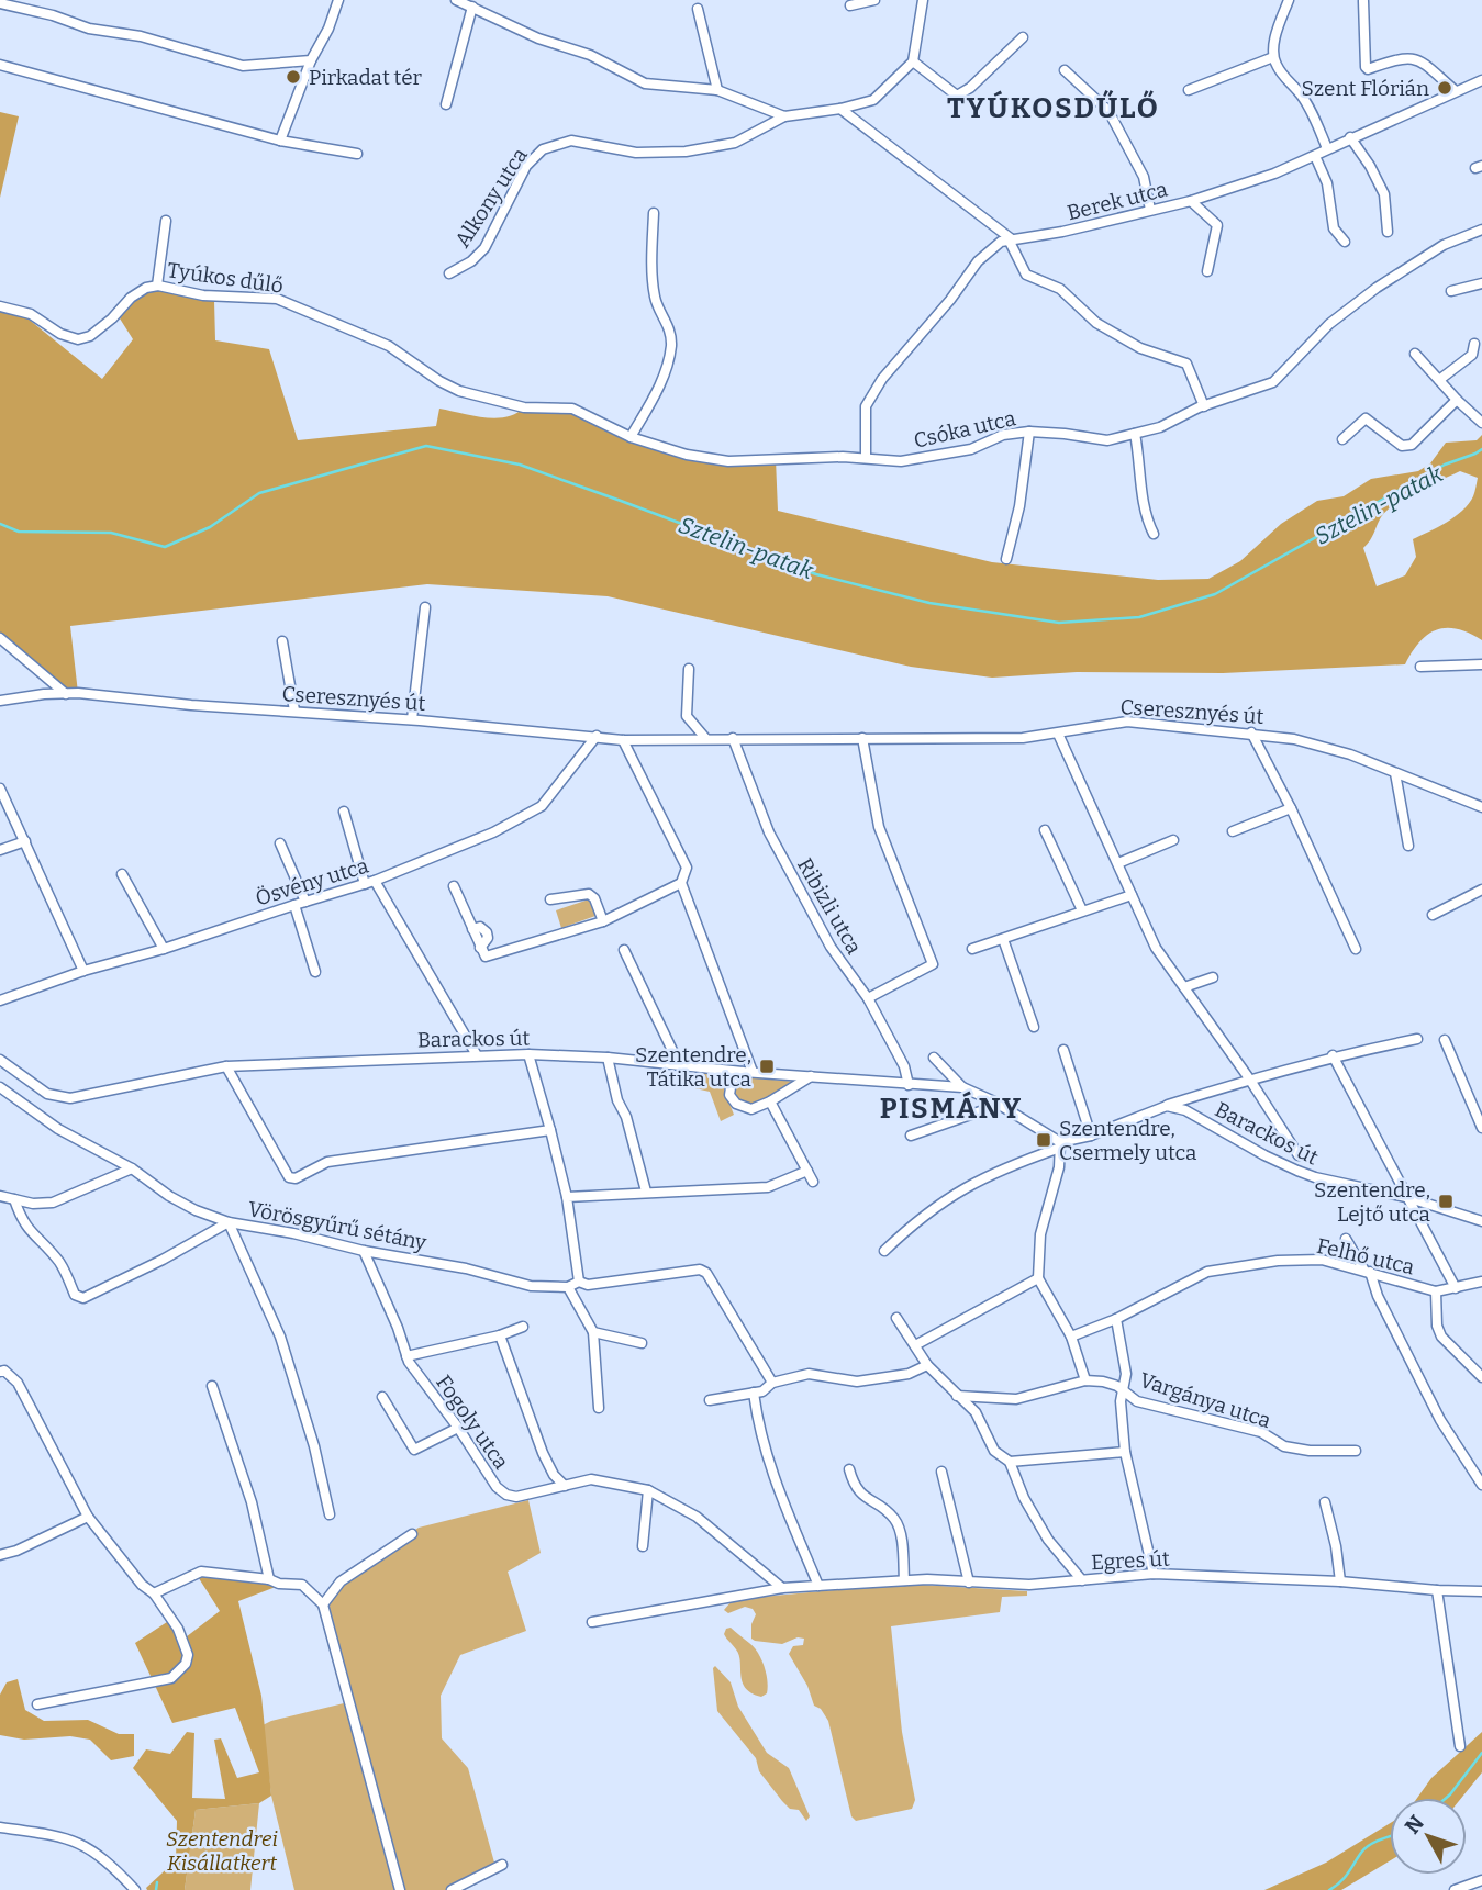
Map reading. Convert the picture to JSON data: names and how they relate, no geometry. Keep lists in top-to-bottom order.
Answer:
{
  "streets": {
    "street": [
      "Alkony utca",
      "Berek utca",
      "Tyúkos dűlő",
      "Csóka utca",
      "Cseresznyés út",
      "Ösvény utca",
      "Ribizli utca",
      "Barackos út",
      "Vörösgyűrű sétány",
      "Felhő utca",
      "Vargánya utca",
      "Fogoly utca",
      "Egres út"
    ]
  },
  "crossings": [
    ["Berek utca", "Csóka utca"],
    ["Tyúkos dűlő", "Csóka utca"],
    ["Cseresznyés út", "Ösvény utca"],
    ["Cseresznyés út", "Ribizli utca"],
    ["Ribizli utca", "Barackos út"],
    ["Vörösgyűrű sétány", "Fogoly utca"],
    ["Fogoly utca", "Egres út"]
  ],
  "districts": ["TYÚKOSDŰLŐ", "PISMÁNY"],
  "water": ["Sztelin-patak"],
  "parks": ["Szentendrei Kisállatkert"],
  "places": {
    "other": ["Pirkadat tér", "Szent Flórián"],
    "transit": ["Szentendre, Tátika utca", "Szentendre, Csermely utca", "Szentendre, Lejtő utca"]
  },
  "north": "top left"
}
